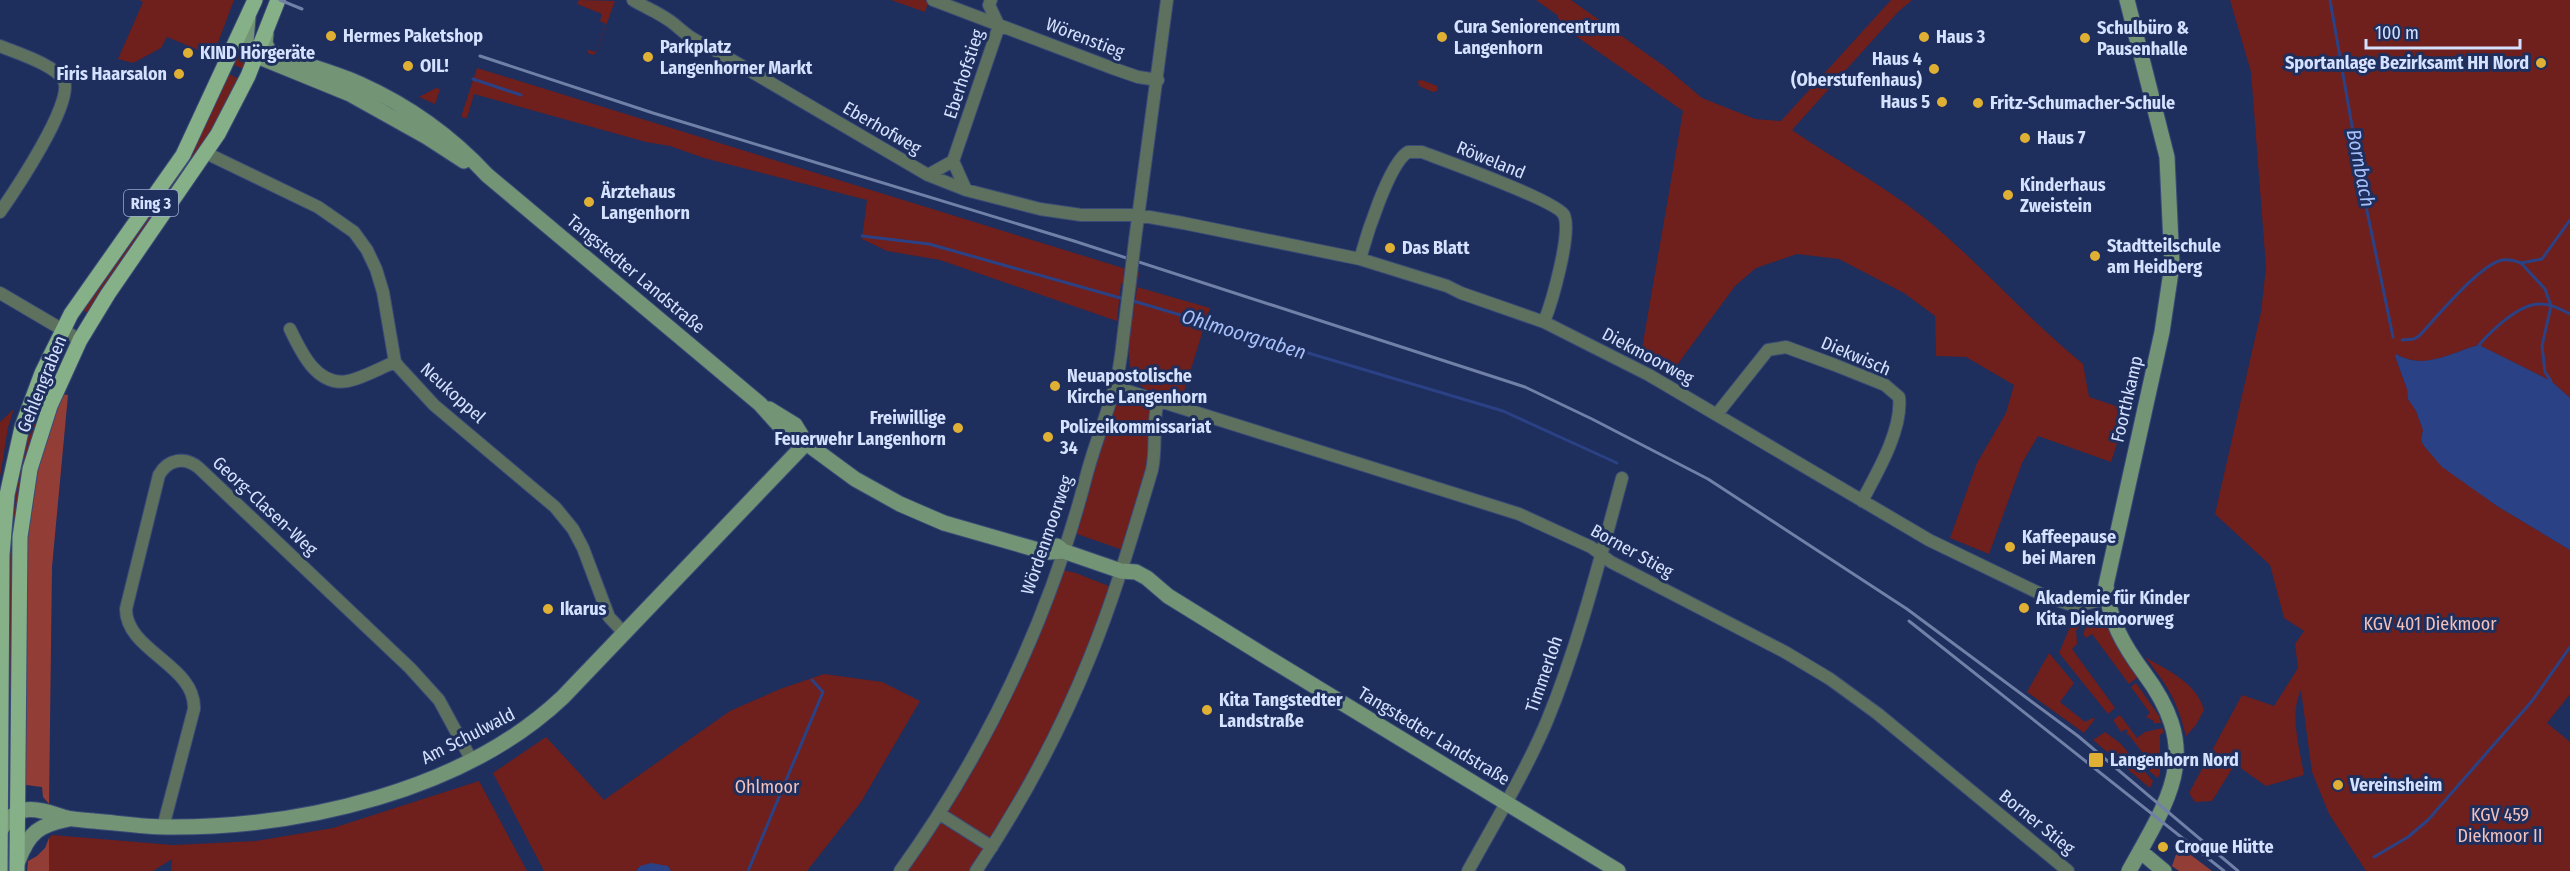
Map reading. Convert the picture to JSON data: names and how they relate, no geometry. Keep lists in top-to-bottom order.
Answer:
{
  "streets": {
    "main road": ["Ring 3", "Gehlengraben"],
    "street": [
      "Wörenstieg",
      "Eberhofstieg",
      "Eberhofweg",
      "Röweland",
      "Tangstedter Landstraße",
      "Diekmoorweg",
      "Diekwisch",
      "Neukoppel",
      "Foorthkamp",
      "Georg-Clasen-Weg",
      "Wördenmoorweg",
      "Borner Stieg",
      "Timmerloh",
      "Am Schulwald"
    ]
  },
  "crossings": [
    ["Wörenstieg", "Eberhofstieg"],
    ["Wörenstieg", "Wördenmoorweg"],
    ["Eberhofweg", "Diekmoorweg"],
    ["Eberhofweg", "Wördenmoorweg"],
    ["Röweland", "Diekmoorweg"],
    ["Ring 3", "Tangstedter Landstraße"],
    ["Ring 3", "Gehlengraben"],
    ["Tangstedter Landstraße", "Gehlengraben"],
    ["Tangstedter Landstraße", "Wördenmoorweg"],
    ["Tangstedter Landstraße", "Timmerloh"],
    ["Tangstedter Landstraße", "Am Schulwald"],
    ["Diekmoorweg", "Diekwisch"],
    ["Diekmoorweg", "Foorthkamp"],
    ["Diekmoorweg", "Wördenmoorweg"],
    ["Gehlengraben", "Neukoppel"],
    ["Gehlengraben", "Am Schulwald"],
    ["Neukoppel", "Am Schulwald"],
    ["Georg-Clasen-Weg", "Am Schulwald"],
    ["Wördenmoorweg", "Borner Stieg"],
    ["Borner Stieg", "Timmerloh"]
  ],
  "water": ["Bornbach", "Ohlmoorgraben"],
  "parks": ["KGV 401 Diekmoor", "Ohlmoor", "KGV 459 Diekmoor II"],
  "places": {
    "other": [
      "Hermes Paketshop",
      "Cura Seniorencentrum Langenhorn",
      "Haus 3",
      "Schulbüro & Pausenhalle",
      "KIND Hörgeräte",
      "Parkplatz Langenhorner Markt",
      "Sportanlage Bezirksamt HH Nord",
      "OIL!",
      "Haus 4 (Oberstufenhaus)",
      "Firis Haarsalon",
      "Haus 5",
      "Fritz-Schumacher-Schule",
      "Haus 7",
      "Kinderhaus Zweistein",
      "Ärztehaus Langenhorn",
      "Das Blatt",
      "Stadtteilschule am Heidberg",
      "Neuapostolische Kirche Langenhorn",
      "Freiwillige Feuerwehr Langenhorn",
      "Polizeikommissariat 34",
      "Kaffeepause bei Maren",
      "Akademie für Kinder Kita Diekmoorweg",
      "Ikarus",
      "Kita Tangstedter Landstraße",
      "Vereinsheim",
      "Croque Hütte"
    ],
    "transit": ["Langenhorn Nord"]
  },
  "scale_bar": "100 m"
}
